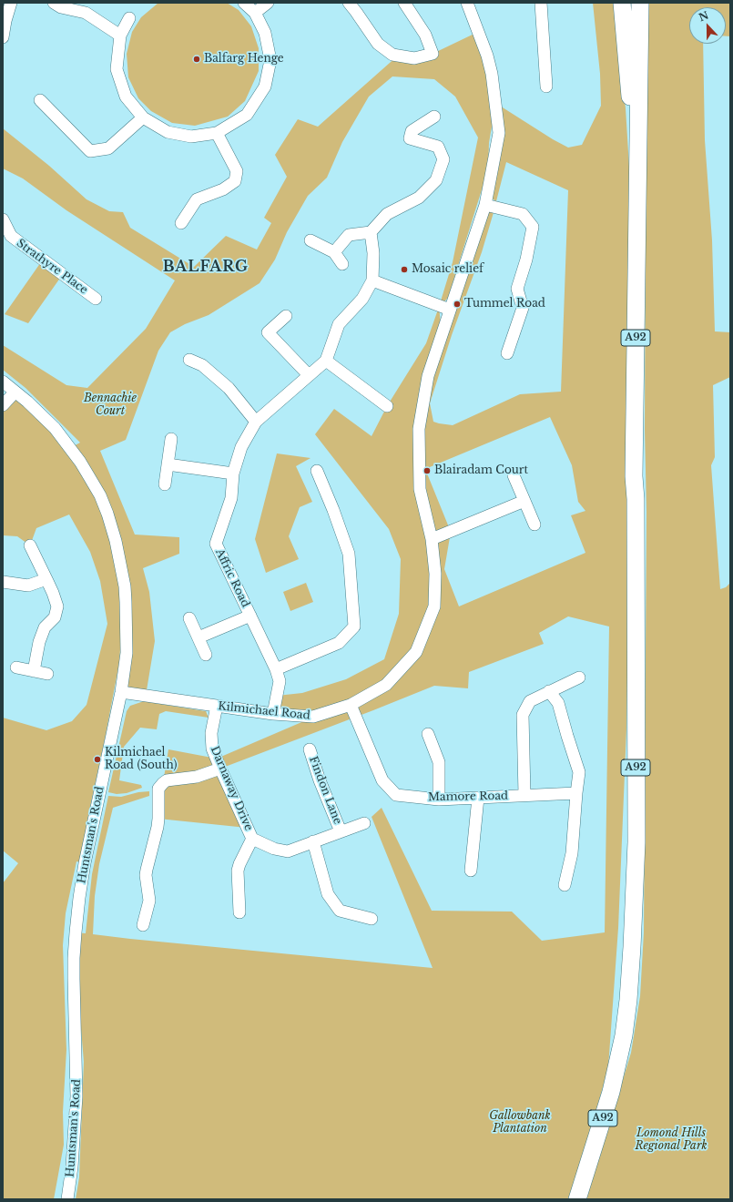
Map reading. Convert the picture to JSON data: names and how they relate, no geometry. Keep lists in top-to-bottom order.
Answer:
{
  "streets": {
    "highway": ["A92"],
    "street": [
      "Strathyre Place",
      "Affric Road",
      "Kilmichael Road",
      "Darnaway Drive",
      "Findon Lane",
      "Mamore Road",
      "Huntsman's Road"
    ]
  },
  "crossings": [
    ["Affric Road", "Kilmichael Road"],
    ["Kilmichael Road", "Darnaway Drive"],
    ["Kilmichael Road", "Mamore Road"],
    ["Kilmichael Road", "Huntsman's Road"],
    ["Darnaway Drive", "Findon Lane"]
  ],
  "districts": ["BALFARG"],
  "parks": ["Bennachie Court", "Gallowbank Plantation", "Lomond Hills Regional Park"],
  "places": [
    "Balfarg Henge",
    "Mosaic relief",
    "Tummel Road",
    "Blairadam Court",
    "Kilmichael Road (South)"
  ],
  "north": "top"
}
